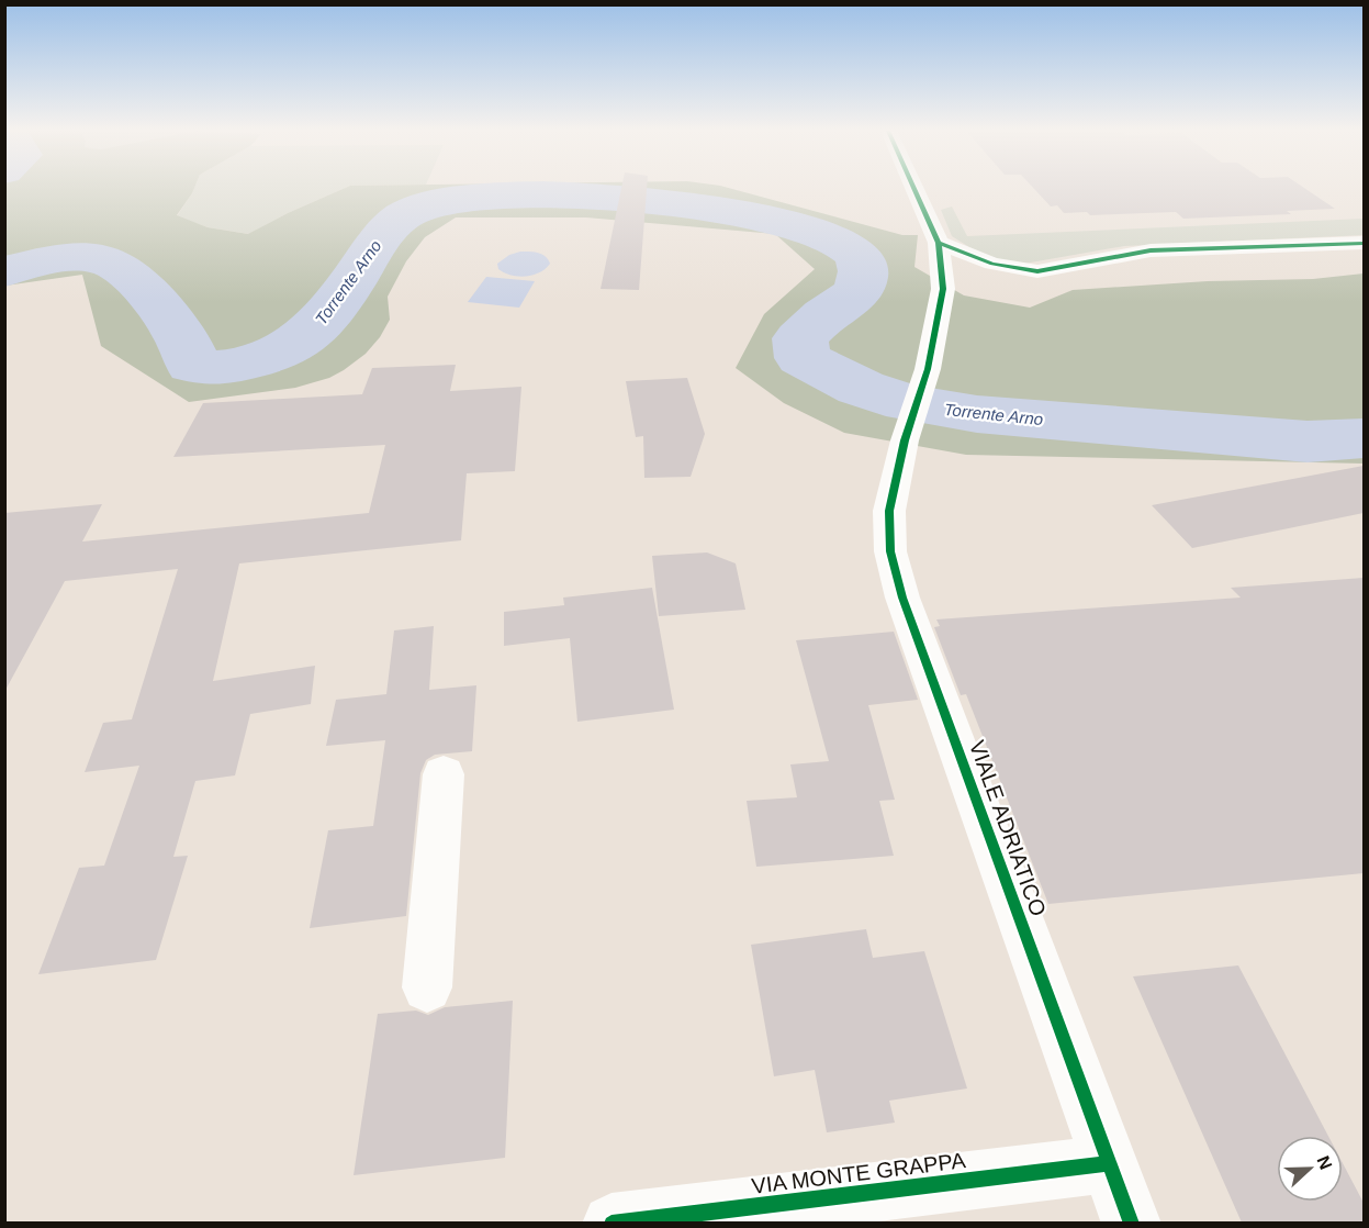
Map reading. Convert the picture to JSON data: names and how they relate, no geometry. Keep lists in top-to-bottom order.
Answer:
{
  "streets": {
    "street": ["VIALE ADRIATICO", "VIA MONTE GRAPPA"]
  },
  "crossings": [
    ["VIALE ADRIATICO", "VIA MONTE GRAPPA"]
  ],
  "water": ["Torrente Arno"],
  "north": "right"
}
